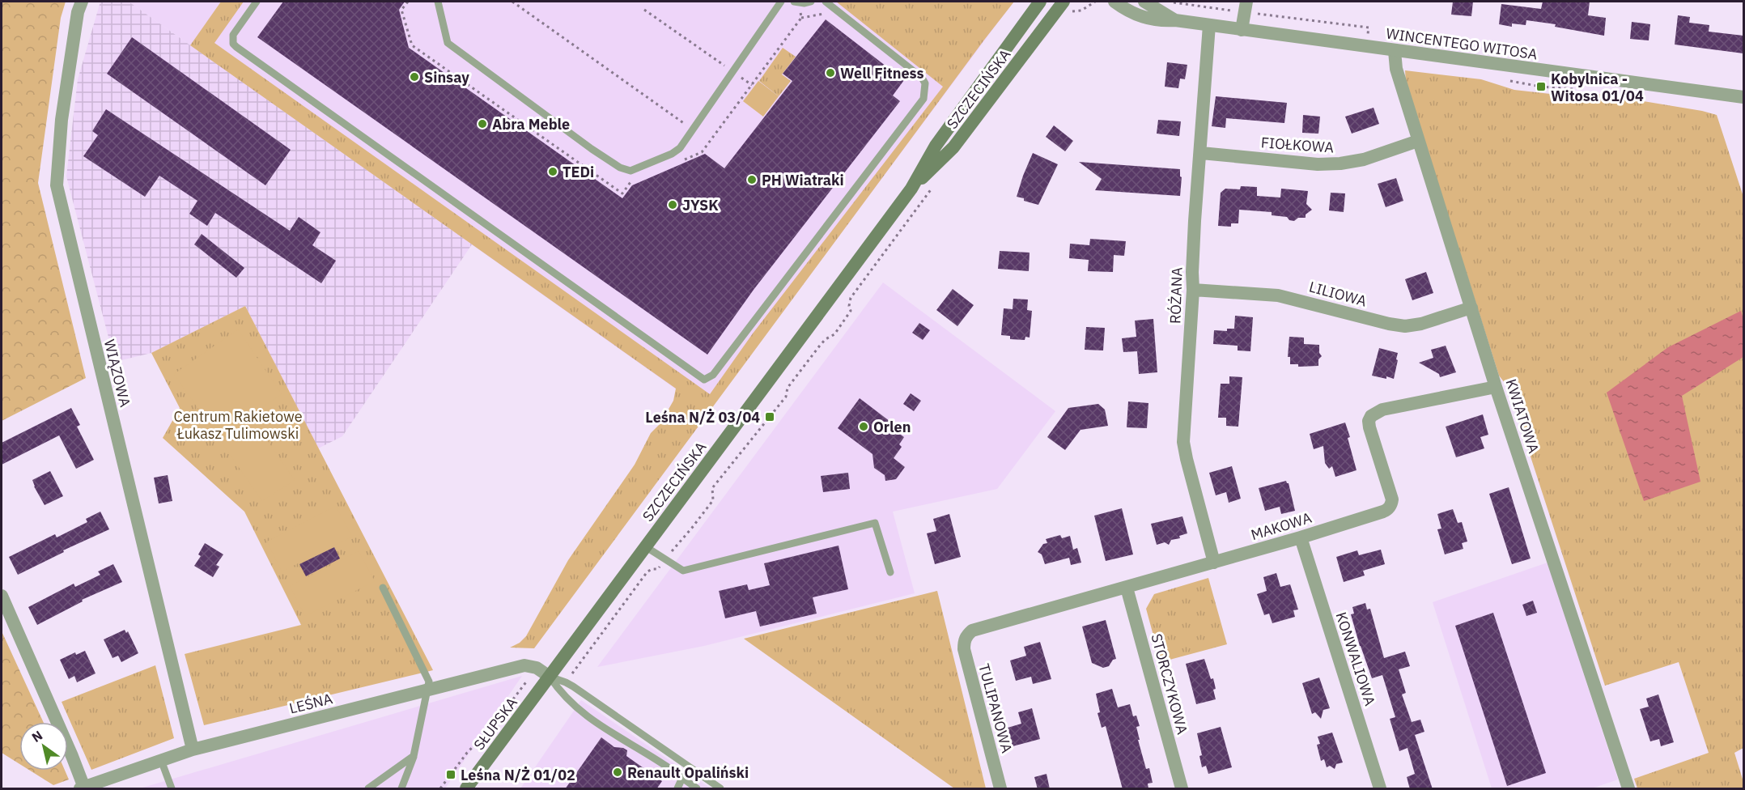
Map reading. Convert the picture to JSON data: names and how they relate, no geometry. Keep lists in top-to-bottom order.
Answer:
{
  "streets": {
    "main road": ["SZCZECIŃSKA", "SŁUPSKA"],
    "street": [
      "WINCENTEGO WITOSA",
      "FIOŁKOWA",
      "LILIOWA",
      "RÓŻANA",
      "WIĄZOWA",
      "KWIATOWA",
      "MAKOWA",
      "KONWALIOWA",
      "STORCZYKOWA",
      "LEŚNA",
      "TULIPANOWA"
    ]
  },
  "crossings": [
    ["WINCENTEGO WITOSA", "RÓŻANA"],
    ["WINCENTEGO WITOSA", "KWIATOWA"],
    ["SZCZECIŃSKA", "LEŚNA"],
    ["SZCZECIŃSKA", "SŁUPSKA"],
    ["FIOŁKOWA", "RÓŻANA"],
    ["FIOŁKOWA", "KWIATOWA"],
    ["LILIOWA", "RÓŻANA"],
    ["LILIOWA", "KWIATOWA"],
    ["RÓŻANA", "MAKOWA"],
    ["WIĄZOWA", "LEŚNA"],
    ["KWIATOWA", "MAKOWA"],
    ["MAKOWA", "KONWALIOWA"],
    ["MAKOWA", "STORCZYKOWA"],
    ["MAKOWA", "TULIPANOWA"],
    ["LEŚNA", "SŁUPSKA"]
  ],
  "parks": ["Centrum Rakietowe Łukasz Tulimowski"],
  "places": {
    "other": [
      "Well Fitness",
      "Sinsay",
      "Abra Meble",
      "TEDi",
      "PH Wiatraki",
      "JYSK",
      "Orlen",
      "Renault Opaliński"
    ],
    "transit": ["Kobylnica - Witosa 01/04", "Leśna N/Ż 03/04", "Leśna N/Ż 01/02"]
  },
  "north": "top left"
}
